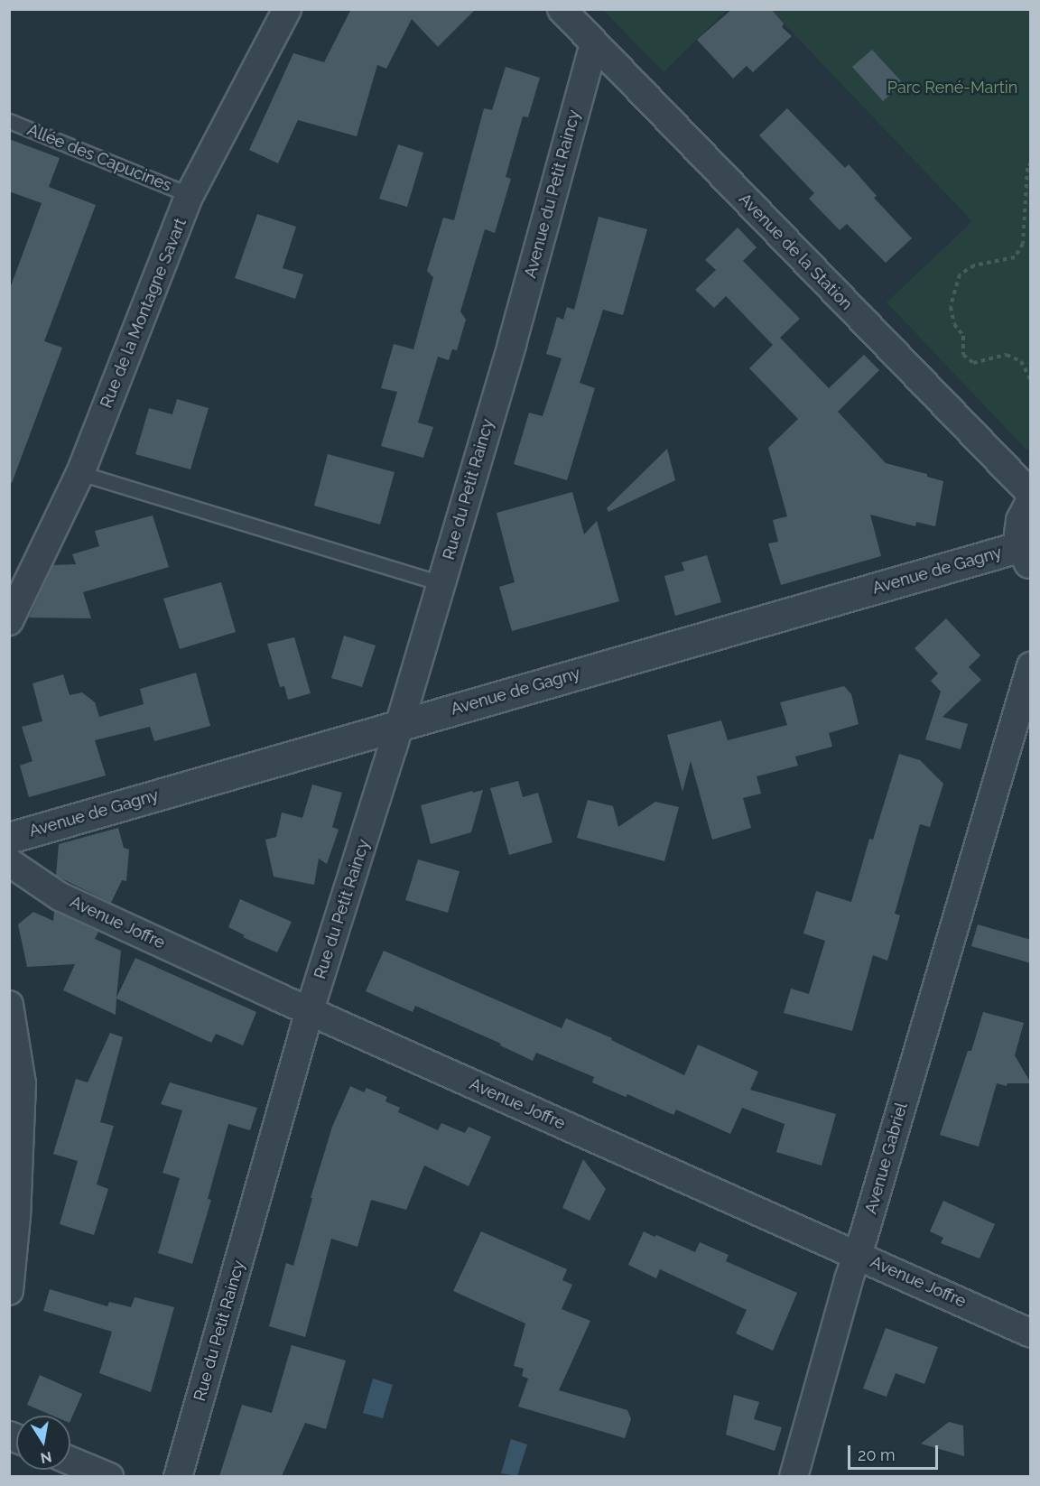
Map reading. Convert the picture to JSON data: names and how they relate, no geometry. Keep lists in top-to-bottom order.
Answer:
{
  "streets": {
    "street": [
      "Avenue du Petit Raincy",
      "Avenue de la Station",
      "Rue de la Montagne Savart",
      "Rue du Petit Raincy",
      "Avenue de Gagny",
      "Avenue Joffre",
      "Avenue Gabriel"
    ],
    "lane": ["Allée des Capucines"]
  },
  "crossings": [
    ["Allée des Capucines", "Rue de la Montagne Savart"],
    ["Avenue du Petit Raincy", "Avenue de la Station"],
    ["Avenue du Petit Raincy", "Rue du Petit Raincy"],
    ["Rue du Petit Raincy", "Avenue de Gagny"],
    ["Rue du Petit Raincy", "Avenue Joffre"],
    ["Avenue Joffre", "Avenue Gabriel"]
  ],
  "parks": ["Parc René-Martin"],
  "scale_bar": "20 m",
  "north": "bottom"
}
